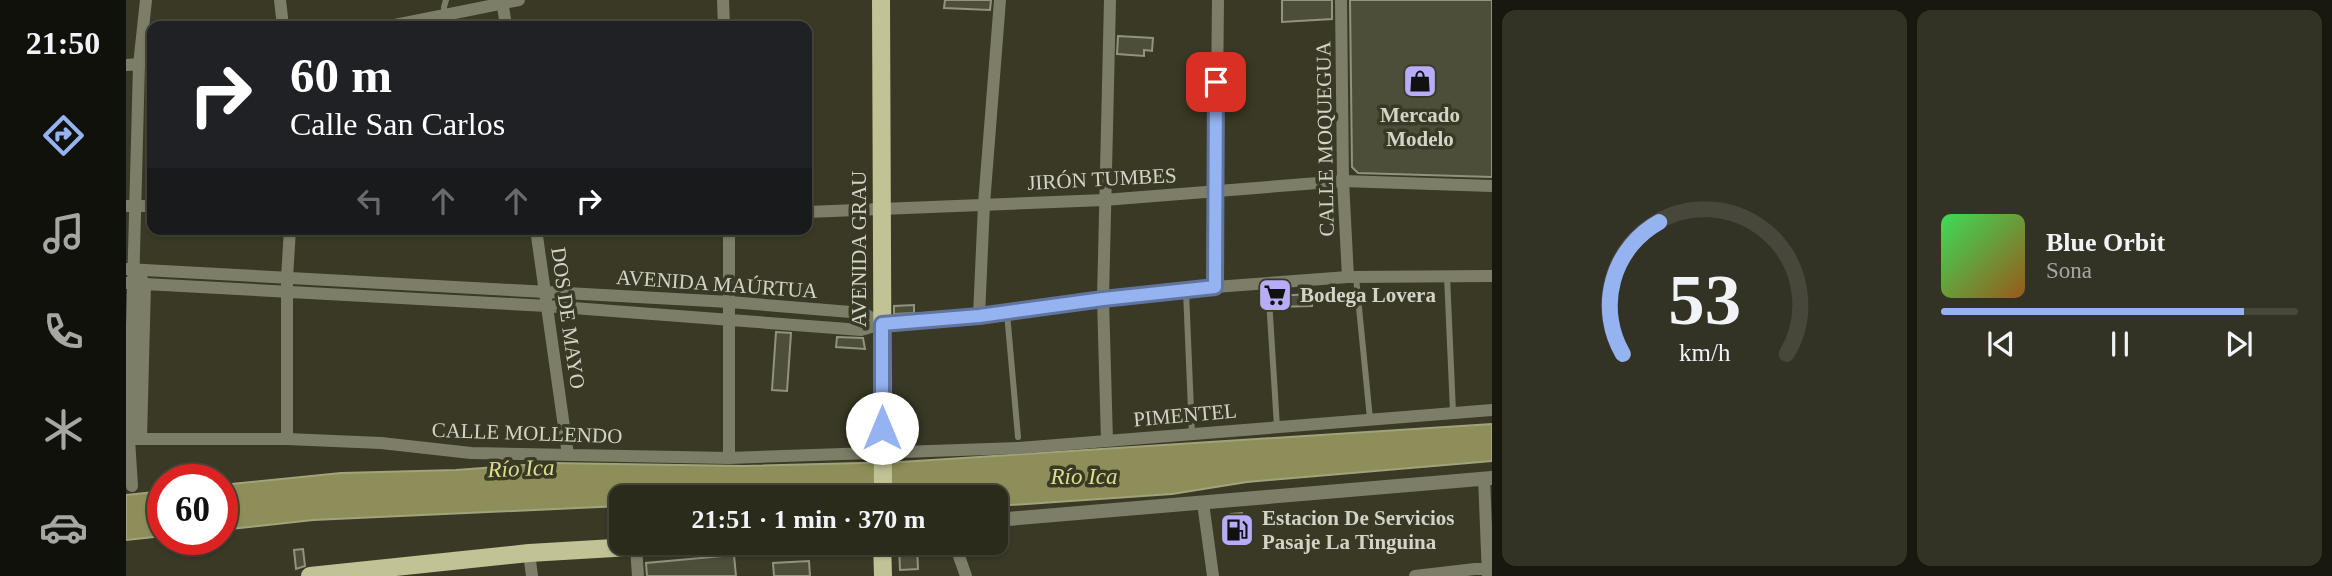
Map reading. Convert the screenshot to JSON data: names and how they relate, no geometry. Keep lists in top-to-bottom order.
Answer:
{
  "streets": {
    "main road": ["AVENIDA GRAU"],
    "street": [
      "CALLE MOQUEGUA",
      "JIRÓN TUMBES",
      "AVENIDA MAÚRTUA",
      "DOS DE MAYO",
      "PIMENTEL",
      "CALLE MOLLENDO"
    ]
  },
  "crossings": [
    ["CALLE MOQUEGUA", "JIRÓN TUMBES"],
    ["JIRÓN TUMBES", "AVENIDA GRAU"],
    ["AVENIDA GRAU", "AVENIDA MAÚRTUA"],
    ["AVENIDA GRAU", "PIMENTEL"],
    ["AVENIDA GRAU", "CALLE MOLLENDO"],
    ["AVENIDA MAÚRTUA", "DOS DE MAYO"],
    ["DOS DE MAYO", "CALLE MOLLENDO"],
    ["PIMENTEL", "CALLE MOLLENDO"]
  ],
  "water": ["Río Ica"],
  "places": {
    "shop": ["Mercado Modelo"],
    "supermarket": ["Bodega Lovera"],
    "fuel station": ["Estacion De Servicios Pasaje La Tinguina"]
  },
  "page": {
    "tabs": "21:50",
    "turn": ["60 m", "Calle San Carlos"],
    "song": ["Blue Orbit", "Sona"],
    "limit": "60",
    "trip": "21:51 · 1 min · 370 m",
    "gauge": ["53", "km/h"]
  }
}
